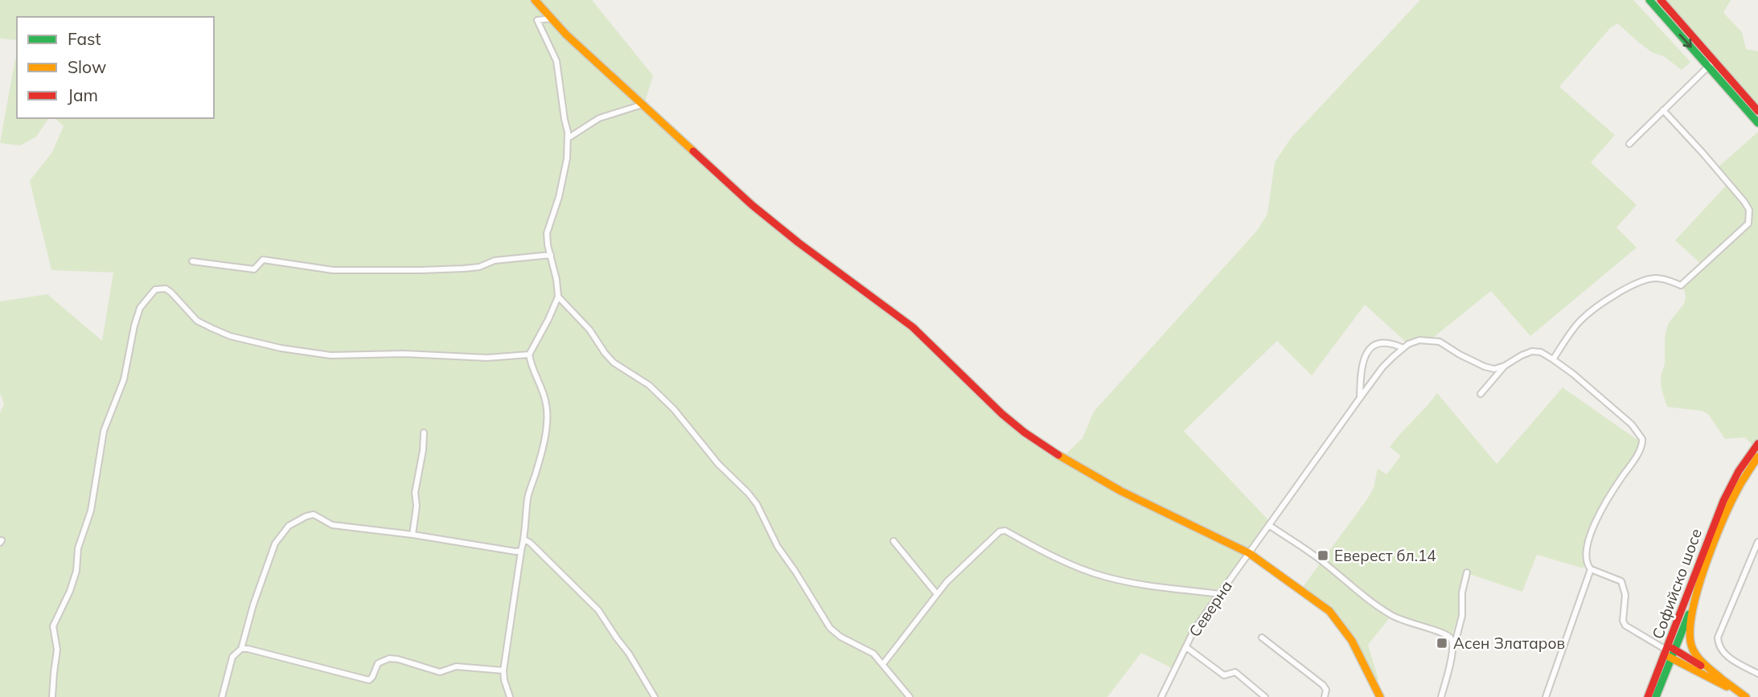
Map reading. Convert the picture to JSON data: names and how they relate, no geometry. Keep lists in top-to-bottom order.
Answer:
{
  "streets": {
    "street": ["Софийско шосе", "Северна"]
  },
  "places": {
    "transit": ["Еверест бл.14", "Асен Златаров"]
  },
  "legend": ["Fast", "Slow", "Jam"]
}
